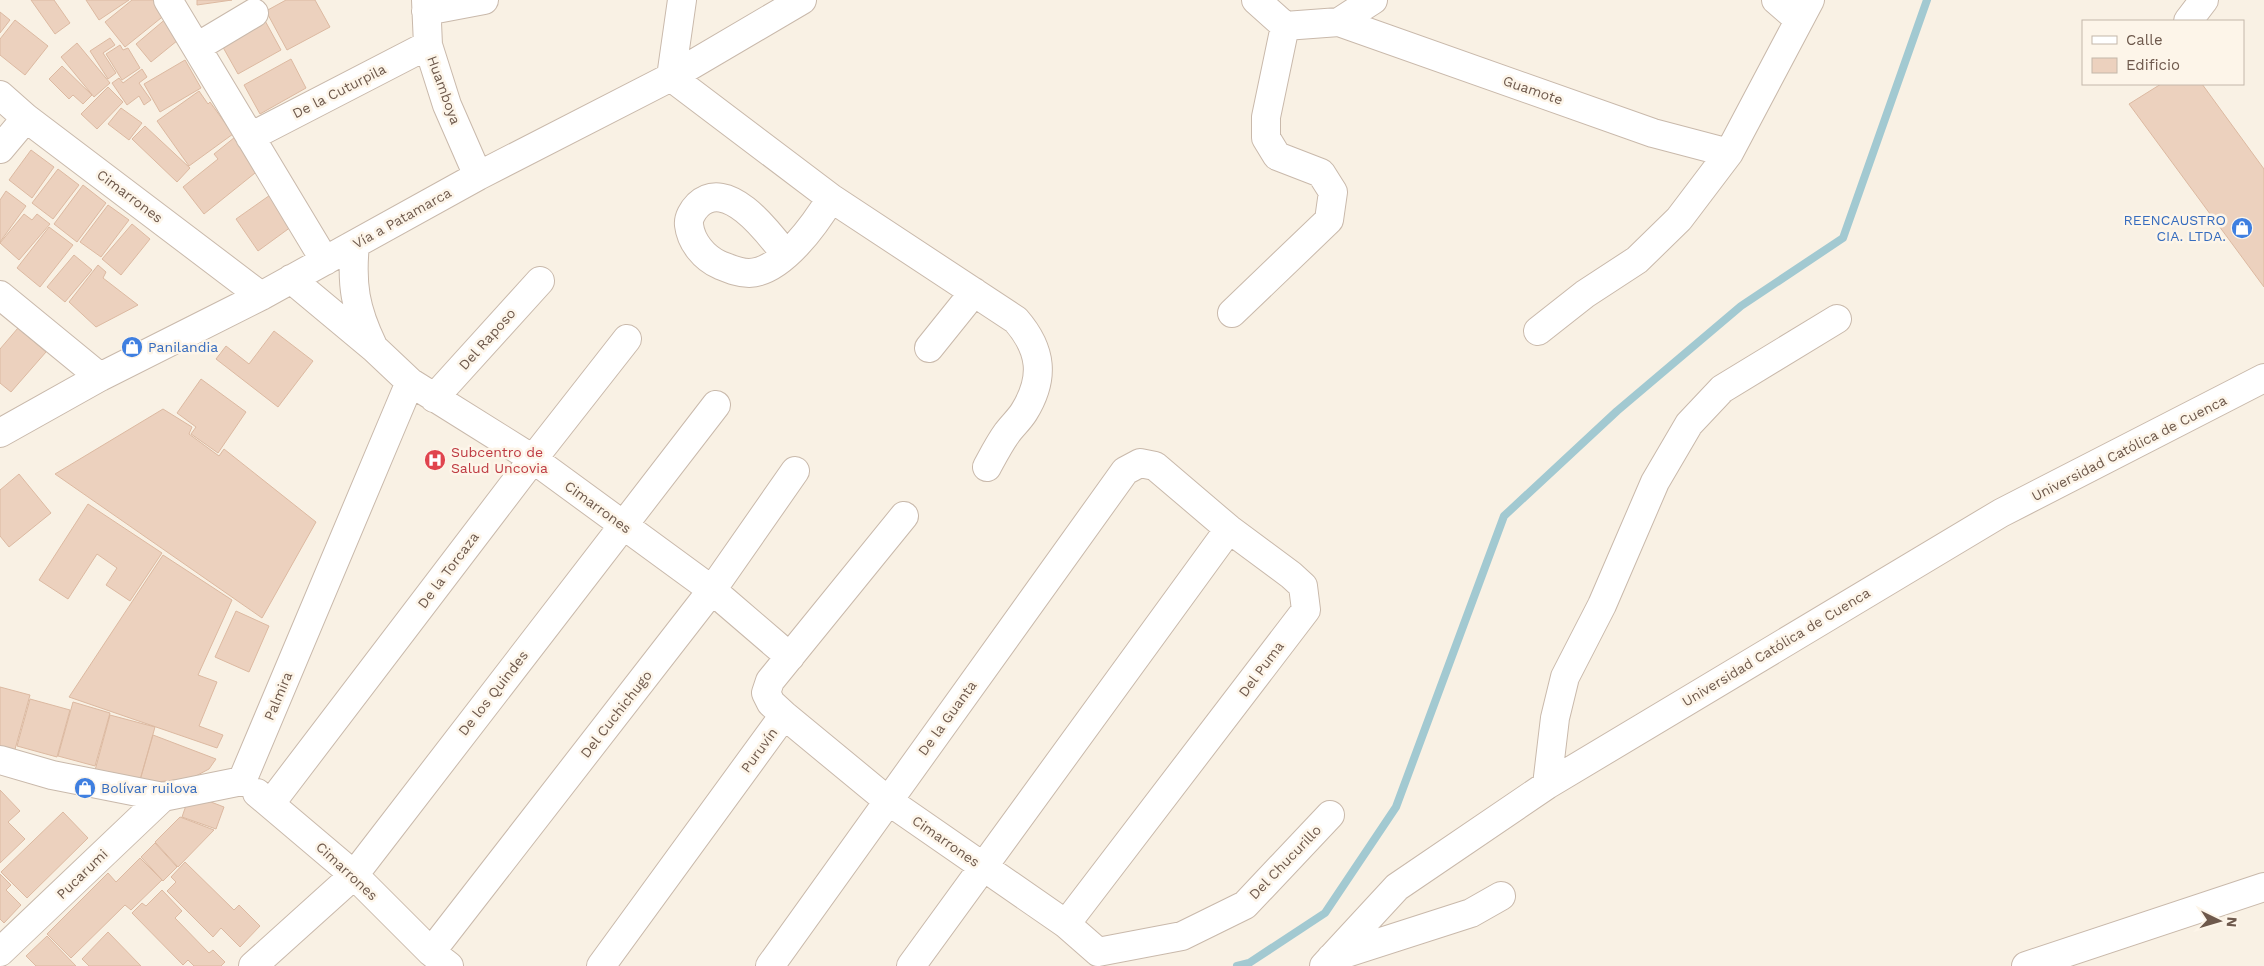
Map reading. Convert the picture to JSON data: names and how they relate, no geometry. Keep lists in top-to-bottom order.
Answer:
{
  "streets": {
    "street": [
      "Huamboya",
      "Guamote",
      "De la Cuturpila",
      "Cimarrones",
      "Vía a Patamarca",
      "Del Raposo",
      "Universidad Católica de Cuenca",
      "De la Torcaza",
      "Del Puma",
      "De los Quindes",
      "Palmira",
      "Del Cuchichugo",
      "De la Guanta",
      "Puruvín",
      "Del Chucurillo",
      "Pucarumi"
    ]
  },
  "crossings": [
    ["Huamboya", "De la Cuturpila"],
    ["Huamboya", "Vía a Patamarca"],
    ["Cimarrones", "Vía a Patamarca"],
    ["Cimarrones", "Del Raposo"],
    ["Cimarrones", "De la Torcaza"],
    ["Cimarrones", "Del Puma"],
    ["Cimarrones", "De los Quindes"],
    ["Cimarrones", "Palmira"],
    ["Cimarrones", "Del Cuchichugo"],
    ["Cimarrones", "De la Guanta"],
    ["Cimarrones", "Puruvín"],
    ["Cimarrones", "Del Chucurillo"],
    ["Del Puma", "De la Guanta"]
  ],
  "places": {
    "shop": ["REENCAUSTRO CIA. LTDA.", "Panilandia", "Bolívar ruilova"],
    "hospital": ["Subcentro de Salud Uncovia"]
  },
  "legend": ["Calle", "Edificio"],
  "north": "right"
}
